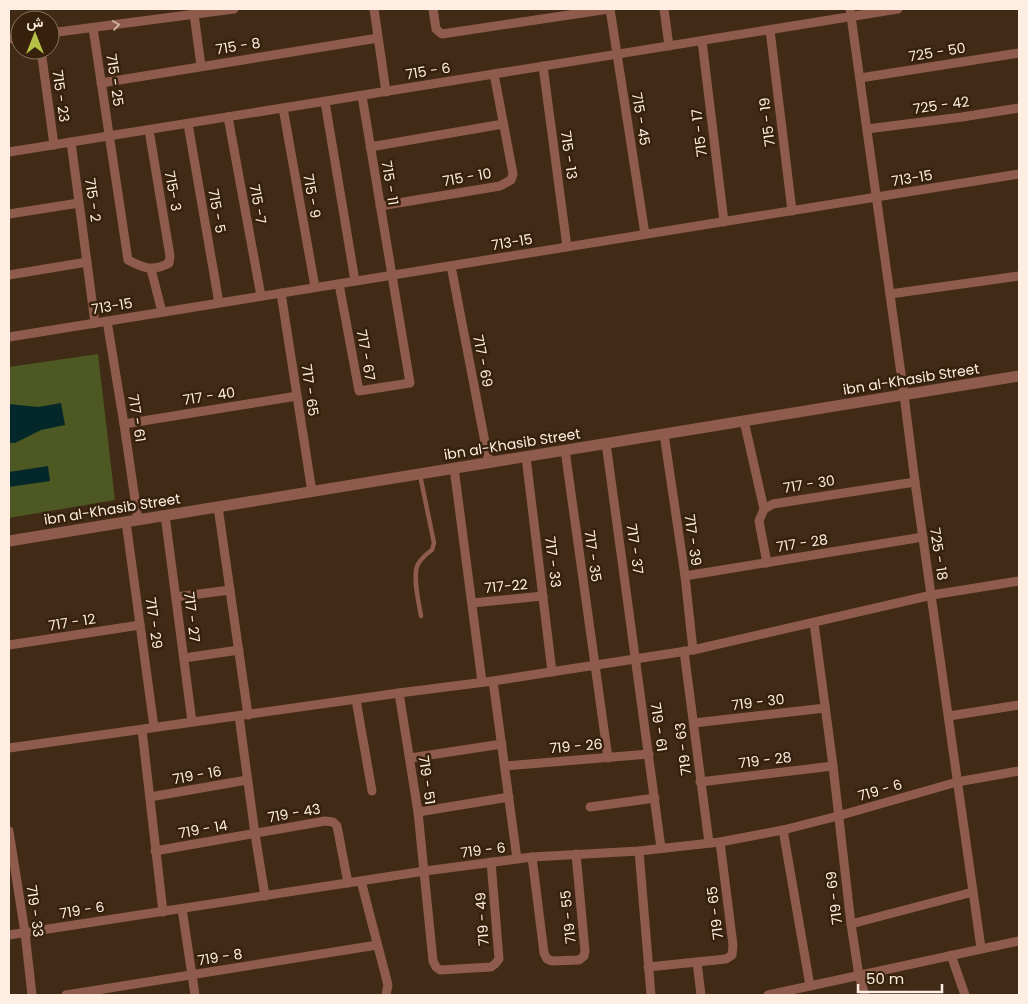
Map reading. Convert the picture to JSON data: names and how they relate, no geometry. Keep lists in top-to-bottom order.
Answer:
{
  "streets": {
    "street": [
      "715 - 8",
      "725 - 50",
      "715 - 6",
      "715 - 25",
      "715 - 23",
      "725 - 42",
      "715 - 45",
      "715 - 19",
      "715 - 17",
      "715 - 13",
      "715 - 10",
      "713-15",
      "715 - 11",
      "715- 3",
      "715 - 9",
      "715 - 2",
      "715 -7",
      "715 - 5",
      "717 - 67",
      "717 - 69",
      "ibn al-Khasib Street",
      "717 - 65",
      "717 - 40",
      "717 - 61",
      "717 - 30",
      "717 - 39",
      "717 - 28",
      "717 - 37",
      "725 - 18",
      "717 - 35",
      "717 - 33",
      "717-22",
      "717 - 27",
      "717 - 12",
      "717 - 29",
      "719 - 30",
      "719 - 61",
      "719 - 26",
      "719 - 63",
      "719 - 28",
      "719 - 16",
      "719 - 51",
      "719 - 6",
      "719 - 43",
      "719 - 14",
      "719 - 69",
      "719 - 33",
      "719 - 65",
      "719 - 55",
      "719 - 49",
      "719 - 8"
    ]
  },
  "crossings": [
    ["715 - 8", "715 - 25"],
    ["725 - 50", "725 - 18"],
    ["715 - 6", "715 - 25"],
    ["715 - 6", "715 - 23"],
    ["715 - 6", "715 - 45"],
    ["715 - 6", "715 - 19"],
    ["715 - 6", "715 - 17"],
    ["715 - 6", "715 - 13"],
    ["715 - 6", "715 - 10"],
    ["715 - 6", "715 - 11"],
    ["715 - 6", "715- 3"],
    ["715 - 6", "715 - 9"],
    ["715 - 6", "715 - 2"],
    ["715 - 6", "715 -7"],
    ["715 - 6", "715 - 5"],
    ["715 - 6", "725 - 18"],
    ["715 - 25", "715- 3"],
    ["725 - 42", "725 - 18"],
    ["715 - 45", "713-15"],
    ["715 - 19", "713-15"],
    ["715 - 17", "713-15"],
    ["715 - 13", "713-15"],
    ["715 - 10", "715 - 11"],
    ["713-15", "715 - 11"],
    ["713-15", "715 - 9"],
    ["713-15", "715 - 2"],
    ["713-15", "715 -7"],
    ["713-15", "715 - 5"],
    ["713-15", "717 - 67"],
    ["713-15", "717 - 69"],
    ["713-15", "717 - 65"],
    ["713-15", "717 - 61"],
    ["713-15", "725 - 18"],
    ["715 - 11", "717 - 67"],
    ["717 - 69", "ibn al-Khasib Street"],
    ["ibn al-Khasib Street", "717 - 65"],
    ["ibn al-Khasib Street", "717 - 61"],
    ["ibn al-Khasib Street", "717 - 39"],
    ["ibn al-Khasib Street", "717 - 37"],
    ["ibn al-Khasib Street", "725 - 18"],
    ["ibn al-Khasib Street", "717 - 35"],
    ["ibn al-Khasib Street", "717 - 33"],
    ["ibn al-Khasib Street", "717 - 27"],
    ["ibn al-Khasib Street", "717 - 29"],
    ["717 - 65", "717 - 40"],
    ["717 - 40", "717 - 61"],
    ["717 - 61", "717 - 29"],
    ["717 - 30", "725 - 18"],
    ["717 - 39", "717 - 28"],
    ["717 - 39", "719 - 63"],
    ["717 - 28", "725 - 18"],
    ["717 - 37", "719 - 61"],
    ["725 - 18", "719 - 6"],
    ["717 - 35", "719 - 26"],
    ["717 - 33", "717-22"],
    ["717 - 12", "717 - 29"],
    ["719 - 30", "719 - 63"],
    ["719 - 30", "719 - 69"],
    ["719 - 61", "719 - 26"],
    ["719 - 61", "719 - 6"],
    ["719 - 63", "719 - 28"],
    ["719 - 63", "719 - 6"],
    ["719 - 28", "719 - 69"],
    ["719 - 51", "719 - 6"],
    ["719 - 51", "719 - 49"],
    ["719 - 6", "719 - 43"],
    ["719 - 6", "719 - 69"],
    ["719 - 6", "719 - 33"],
    ["719 - 6", "719 - 65"],
    ["719 - 6", "719 - 55"],
    ["719 - 6", "719 - 49"],
    ["719 - 43", "719 - 14"]
  ],
  "scale_bar": "50 m",
  "north": "top"
}
